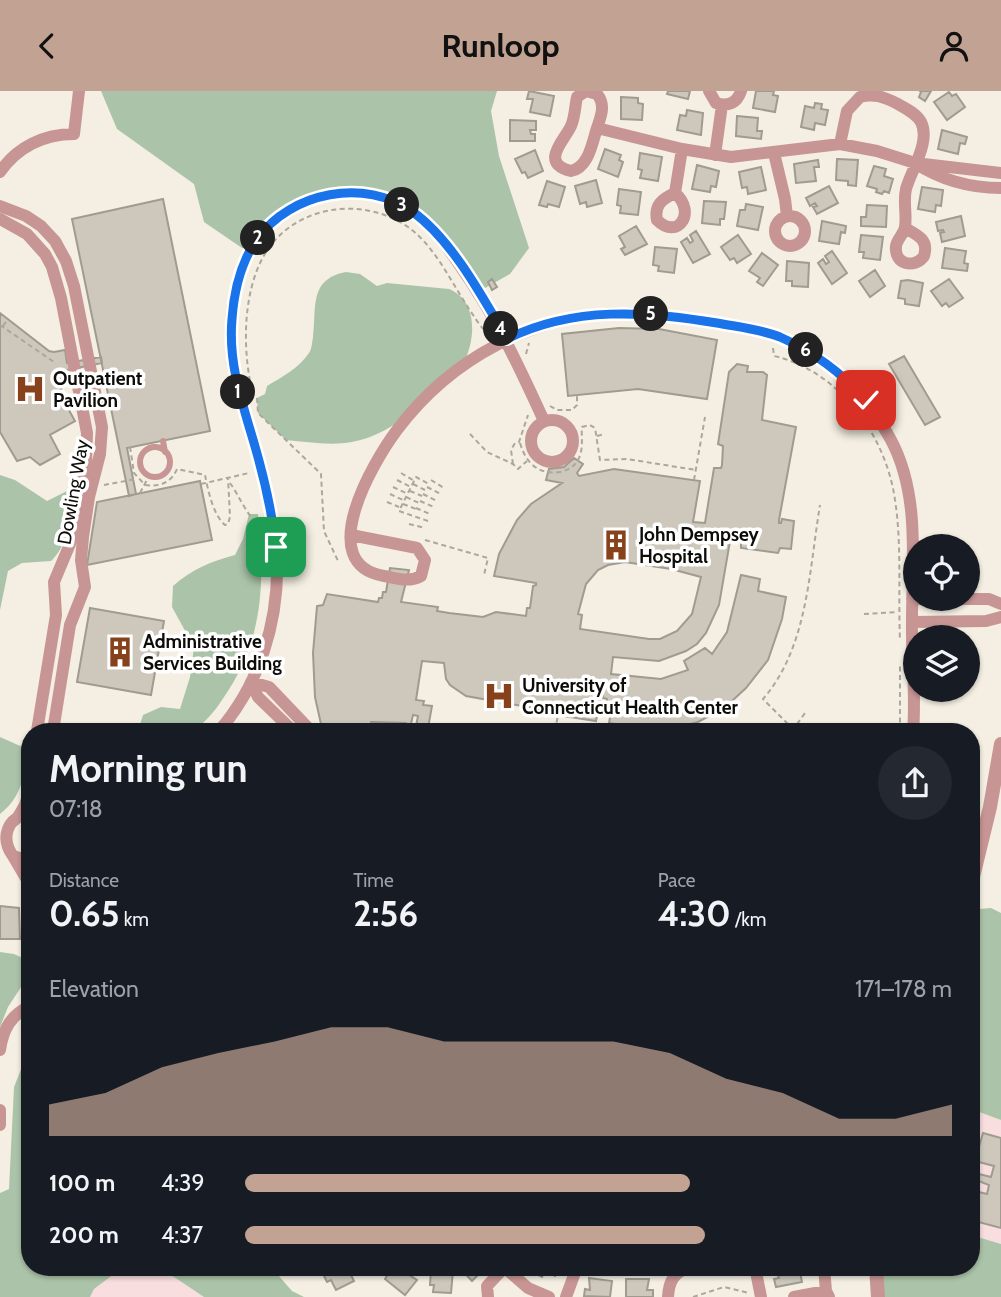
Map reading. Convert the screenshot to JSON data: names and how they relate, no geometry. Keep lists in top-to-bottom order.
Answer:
{
  "streets": {
    "street": ["Dowling Way"]
  },
  "places": {
    "hospital": ["Outpatient Pavilion", "University of Connecticut Health Center"],
    "building": ["John Dempsey Hospital", "Administrative Services Building"]
  },
  "page": {
    "header": "Runloop",
    "pins": [
      "3",
      "2",
      "5",
      "4",
      "6",
      "1"
    ],
    "heading": ["Morning run", "07:18"],
    "stats": [
      ["Distance", "0.65 km"],
      ["Time", "2:56"],
      ["Pace", "4:30 /km"]
    ],
    "chart": ["Elevation", "171–178 m"],
    "list": [
      {
        "name": "100 m",
        "note": "4:39"
      },
      {
        "name": "200 m",
        "note": "4:37"
      }
    ]
  }
}
